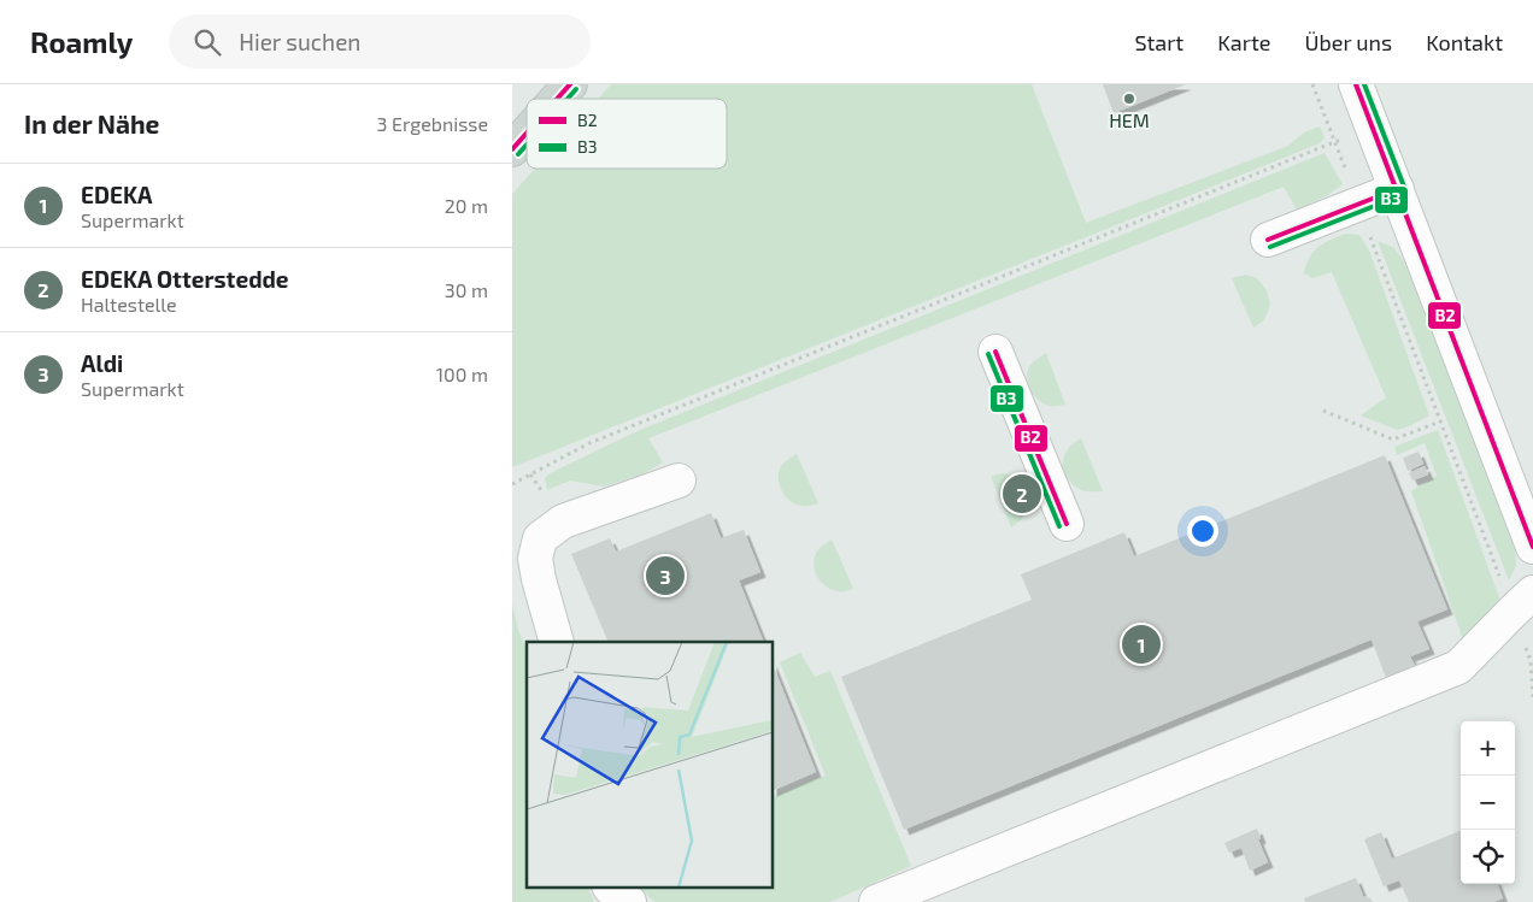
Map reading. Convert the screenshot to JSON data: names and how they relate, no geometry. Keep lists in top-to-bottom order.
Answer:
{
  "places": ["HEM"],
  "lines": ["transit line B2", "transit line B3"],
  "legend": ["B2", "B3"],
  "page": {
    "header": "Roamly",
    "search": "Hier suchen",
    "nav": [
      "Start",
      "Karte",
      "Über uns",
      "Kontakt"
    ],
    "heading": ["In der Nähe", "3 Ergebnisse"],
    "list": [
      {
        "mark": "1",
        "name": "EDEKA",
        "note": "Supermarkt",
        "value": "20 m"
      },
      {
        "mark": "2",
        "name": "EDEKA Otterstedde",
        "note": "Haltestelle",
        "value": "30 m"
      },
      {
        "mark": "3",
        "name": "Aldi",
        "note": "Supermarkt",
        "value": "100 m"
      }
    ],
    "pins": ["2", "3", "1"],
    "map_buttons": ["+", "−"]
  }
}
